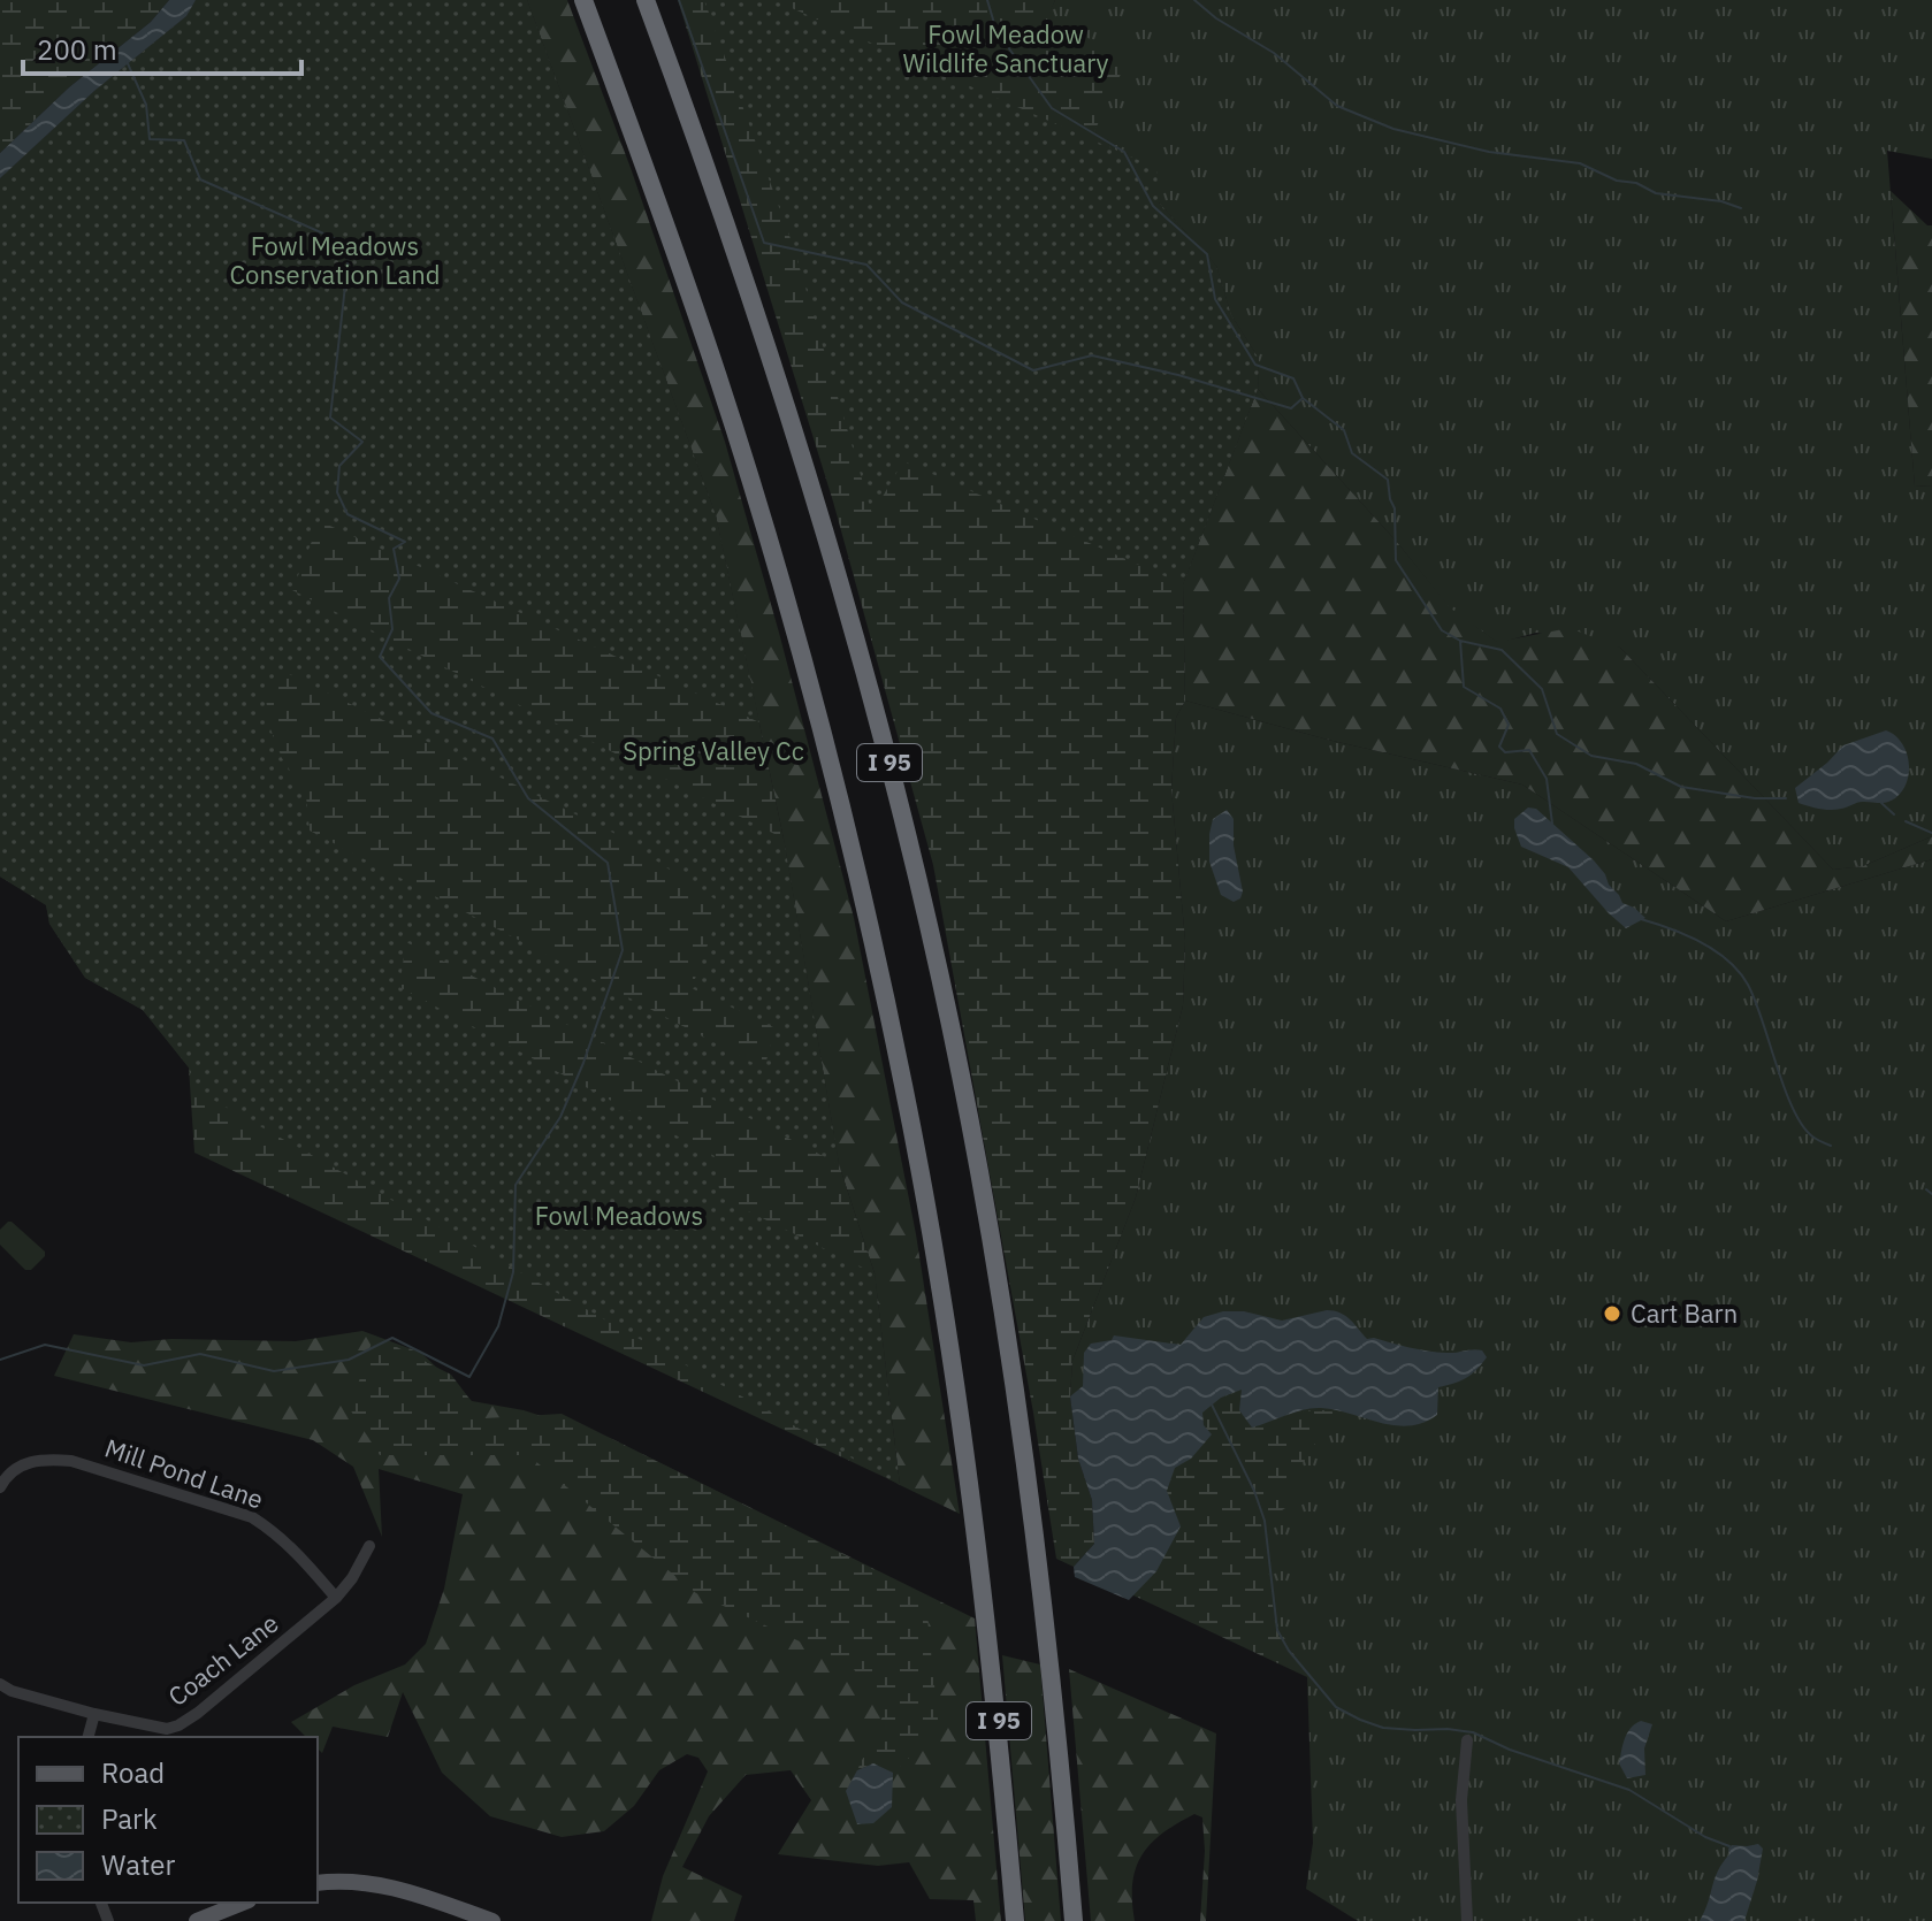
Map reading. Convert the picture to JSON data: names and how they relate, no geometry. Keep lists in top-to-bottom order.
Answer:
{
  "streets": {
    "highway": ["I 95"],
    "street": ["Mill Pond Lane", "Coach Lane"]
  },
  "crossings": [
    ["Mill Pond Lane", "Coach Lane"]
  ],
  "parks": [
    "Fowl Meadow Wildlife Sanctuary",
    "Fowl Meadows Conservation Land",
    "Spring Valley Cc",
    "Fowl Meadows"
  ],
  "places": ["Cart Barn"],
  "legend": ["Road", "Park", "Water"],
  "scale_bar": "200 m"
}
